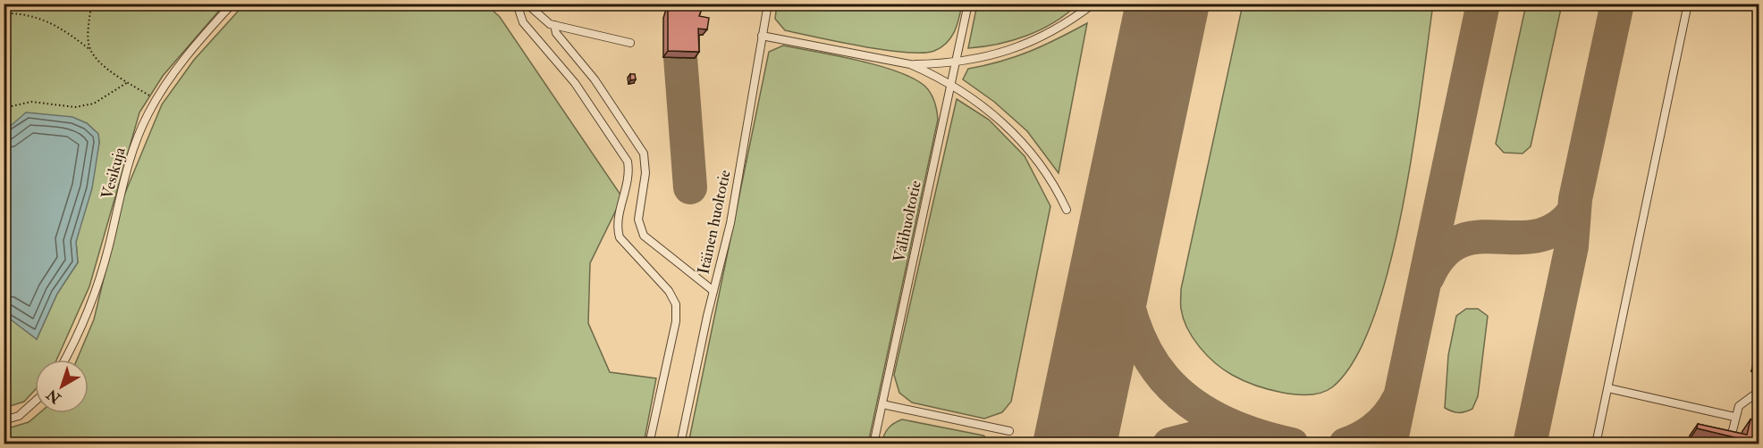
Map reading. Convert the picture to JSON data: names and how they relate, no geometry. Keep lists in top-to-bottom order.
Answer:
{
  "streets": {
    "lane": ["Vesikuja", "Välihuoltotie", "Itäinen huoltotie"]
  },
  "north": "bottom left"
}
